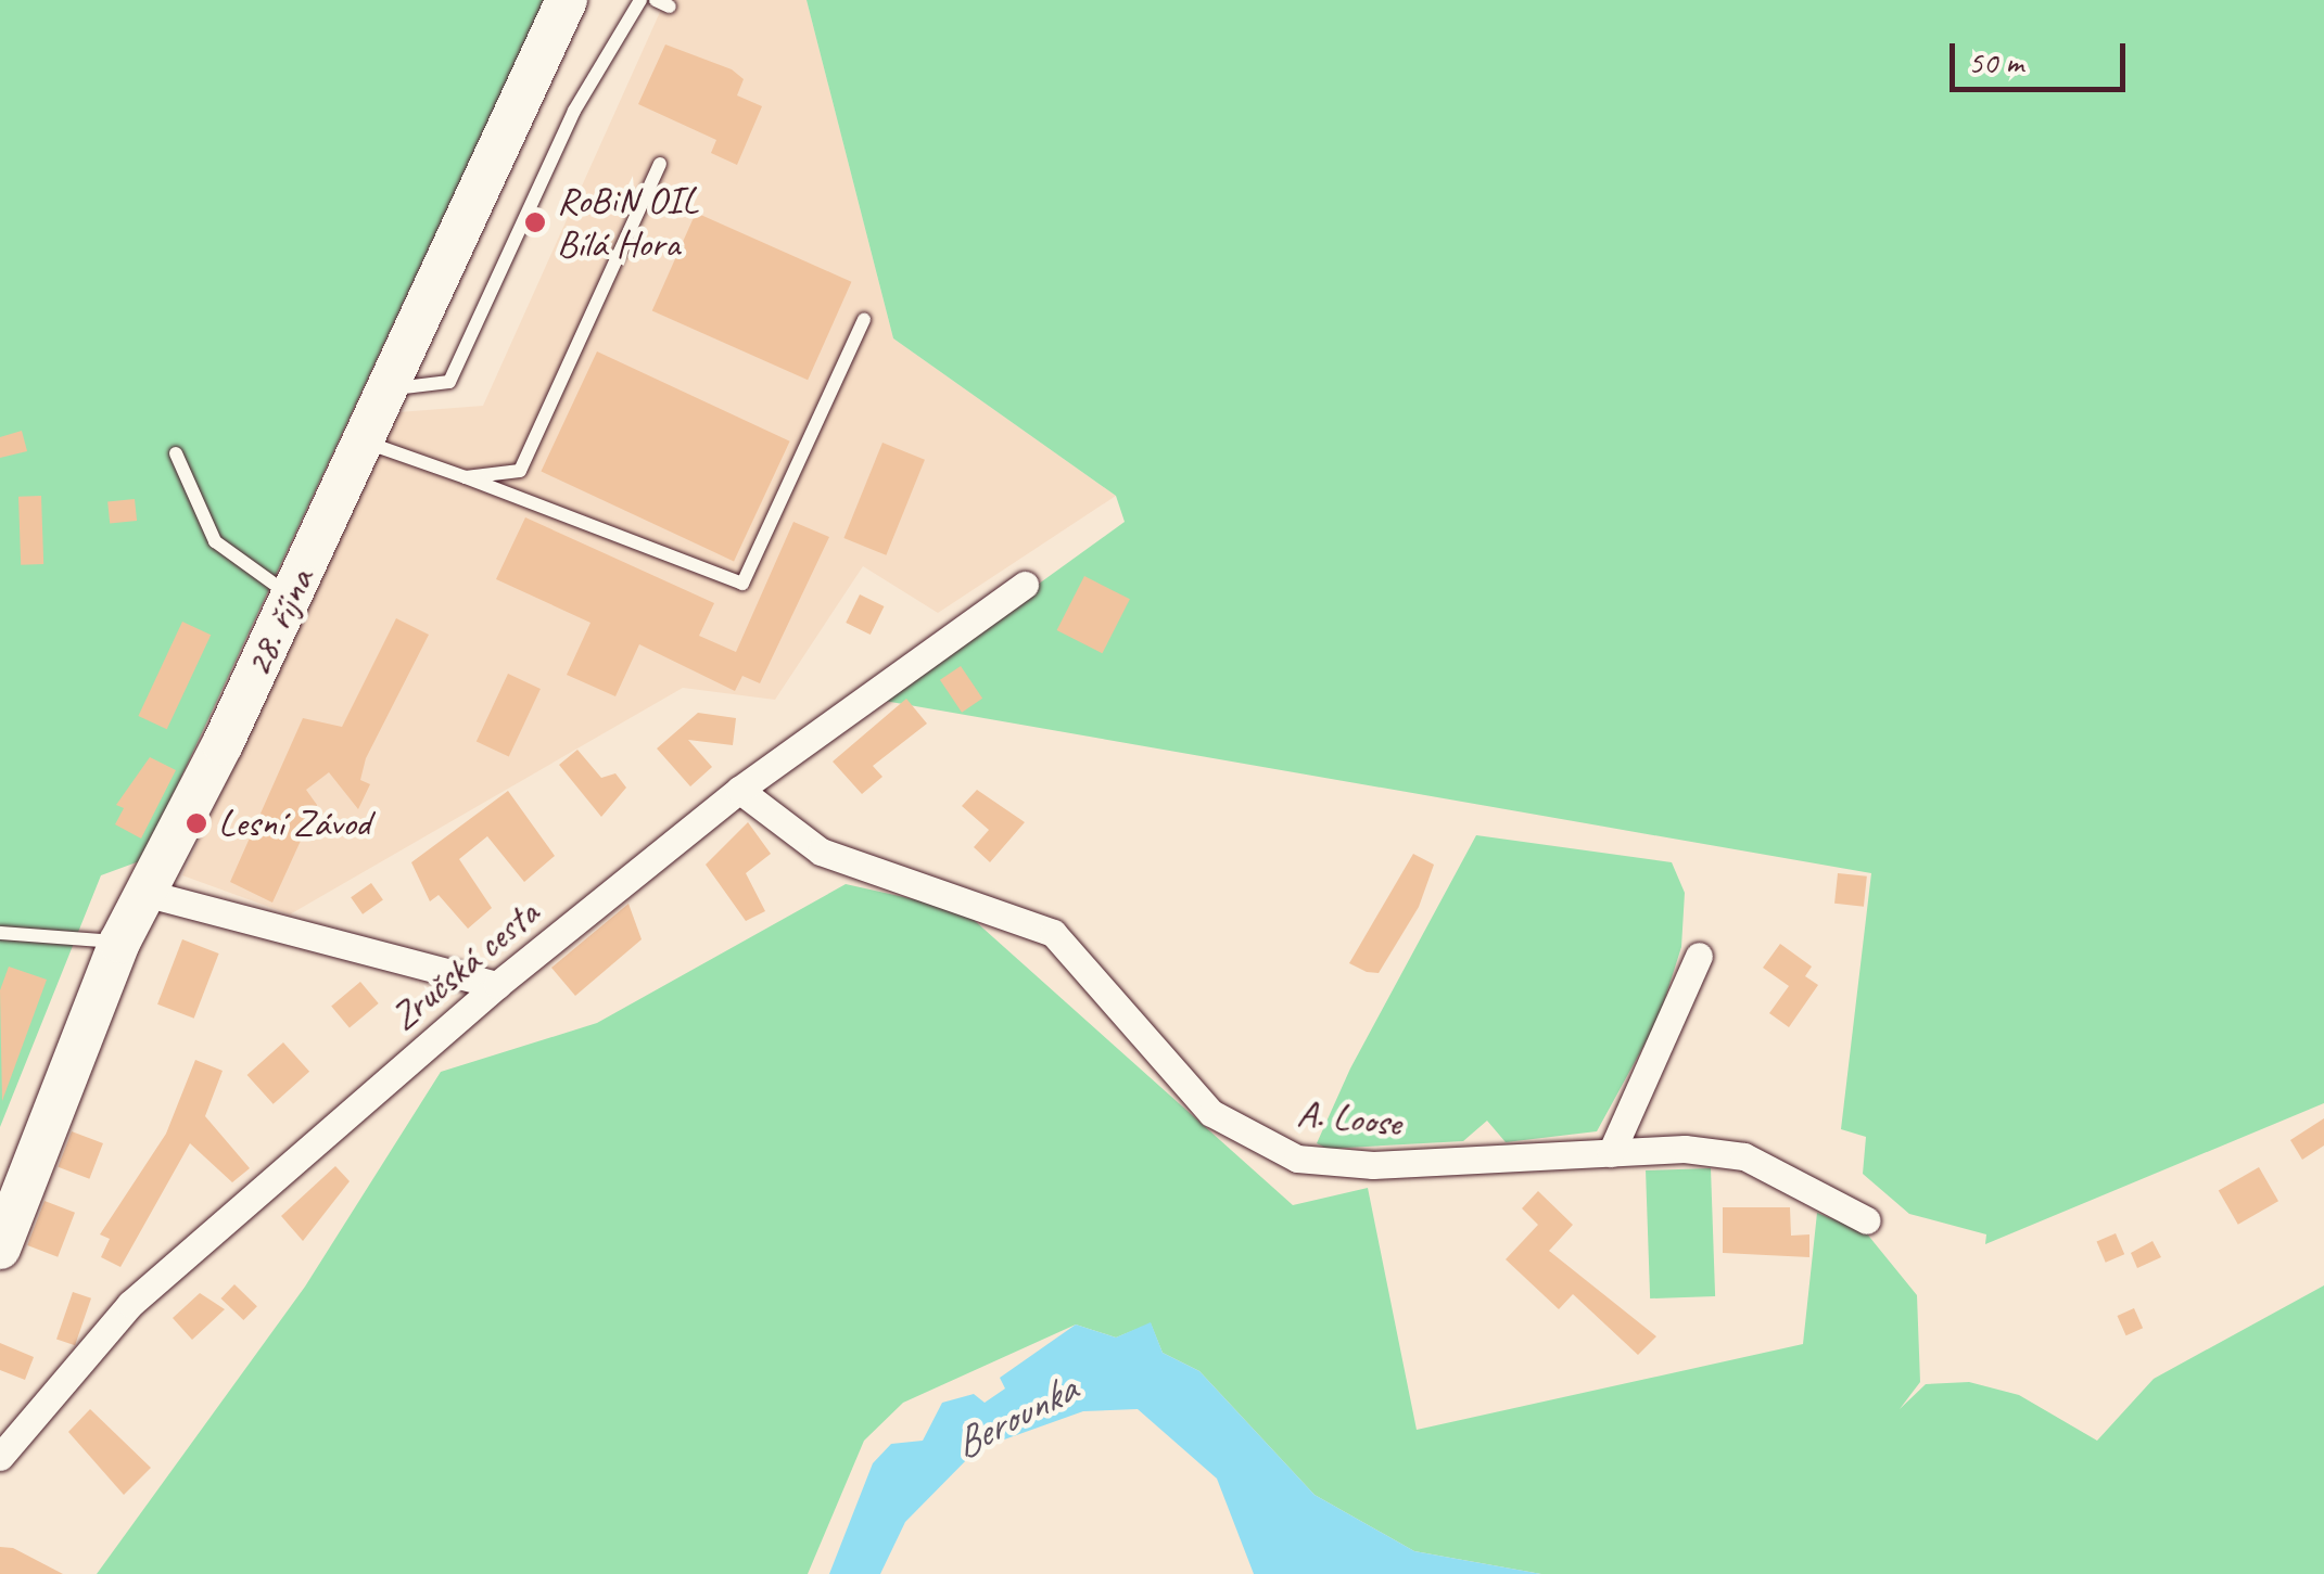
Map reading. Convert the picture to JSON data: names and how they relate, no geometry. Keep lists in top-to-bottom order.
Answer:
{
  "streets": {
    "main road": ["28. října"],
    "street": ["Zručská cesta", "A. Loose"]
  },
  "crossings": [
    ["Zručská cesta", "A. Loose"]
  ],
  "water": ["Berounka"],
  "places": ["RoBiN OIL Bílá Hora", "Lesní Závod"],
  "scale_bar": "50 m"
}
